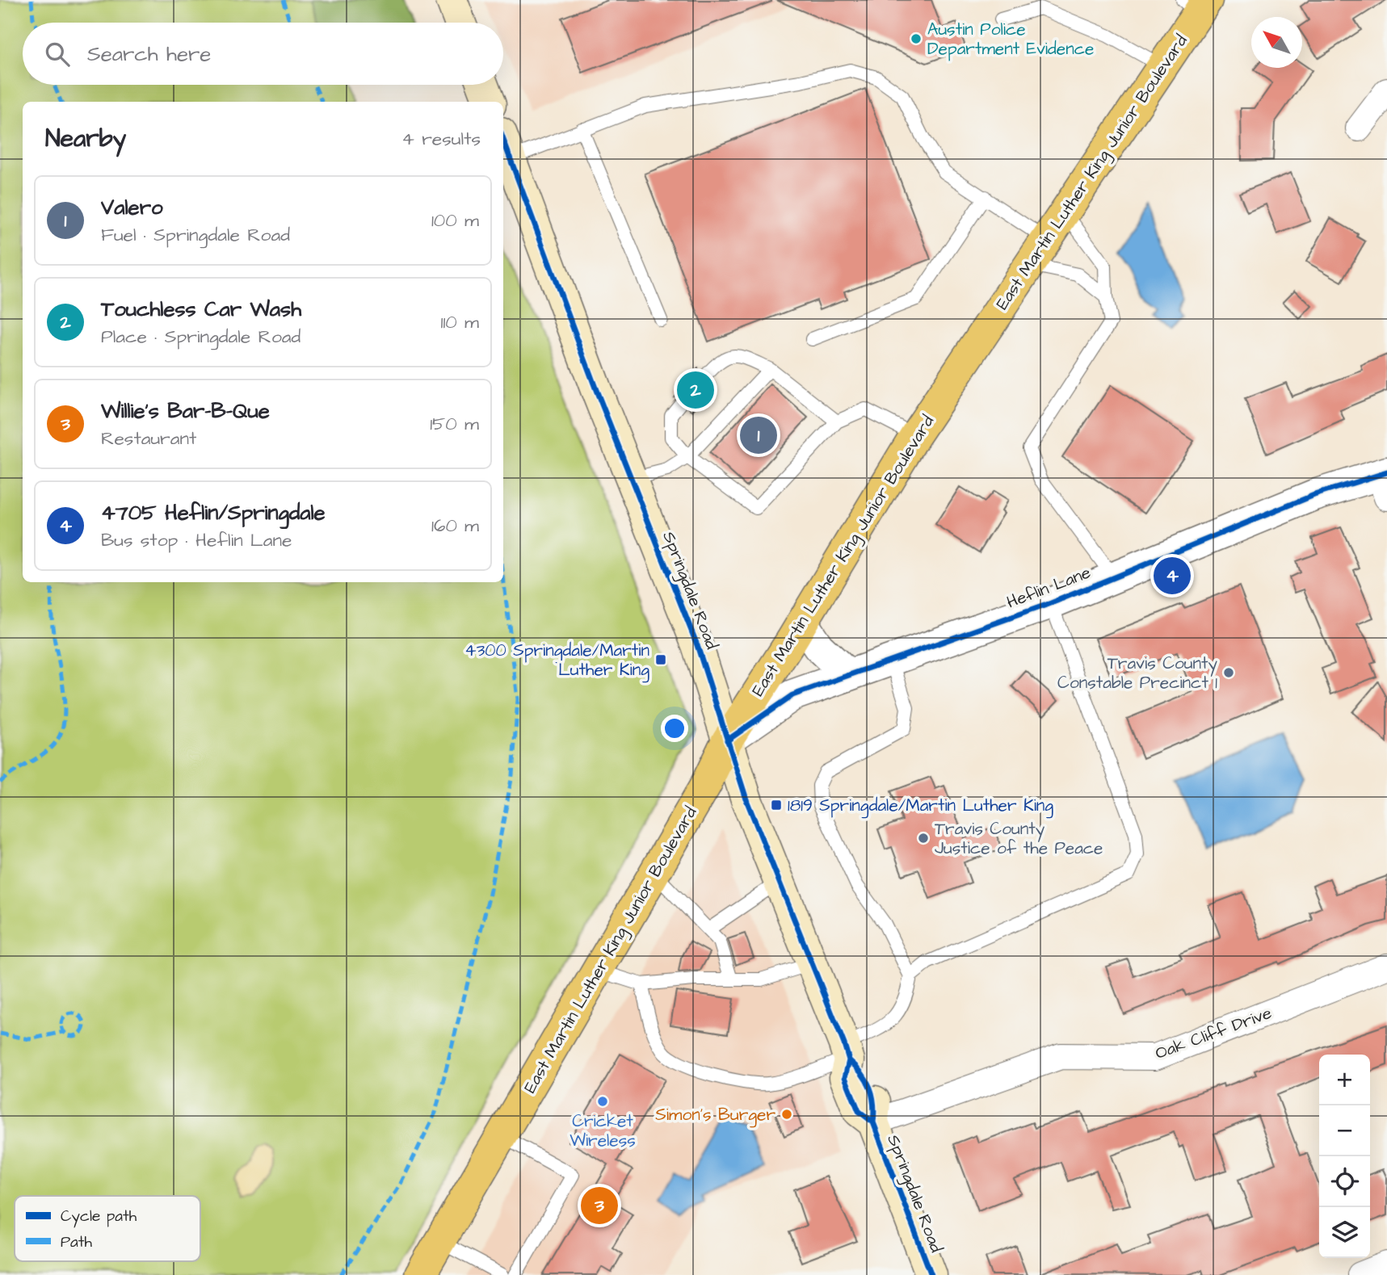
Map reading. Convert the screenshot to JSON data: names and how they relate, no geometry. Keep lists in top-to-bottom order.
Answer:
{
  "streets": {
    "main road": ["East Martin Luther King Junior Boulevard", "Springdale Road"],
    "street": ["Heflin Lane", "Oak Cliff Drive"]
  },
  "crossings": [
    ["East Martin Luther King Junior Boulevard", "Heflin Lane"],
    ["East Martin Luther King Junior Boulevard", "Springdale Road"],
    ["Heflin Lane", "Springdale Road"],
    ["Springdale Road", "Oak Cliff Drive"]
  ],
  "places": {
    "other": [
      "Austin Police Department Evidence",
      "Travis County Constable Precinct 1",
      "Travis County Justice of the Peace",
      "Cricket Wireless",
      "Simon's Burger"
    ],
    "transit": ["4300 Springdale/Martin Luther King", "1819 Springdale/Martin Luther King"]
  },
  "legend": ["Cycle path", "Path"],
  "north": "top left",
  "page": {
    "search": "Search here",
    "heading": ["Nearby", "4 results"],
    "list": [
      {
        "mark": "1",
        "name": "Valero",
        "note": "Fuel · Springdale Road",
        "value": "100 m"
      },
      {
        "mark": "2",
        "name": "Touchless Car Wash",
        "note": "Place · Springdale Road",
        "value": "110 m"
      },
      {
        "mark": "3",
        "name": "Willie's Bar-B-Que",
        "note": "Restaurant",
        "value": "150 m"
      },
      {
        "mark": "4",
        "name": "4705 Heflin/Springdale",
        "note": "Bus stop · Heflin Lane",
        "value": "160 m"
      }
    ],
    "pins": [
      "2",
      "1",
      "4",
      "3"
    ],
    "map_buttons": ["+", "−"]
  }
}
